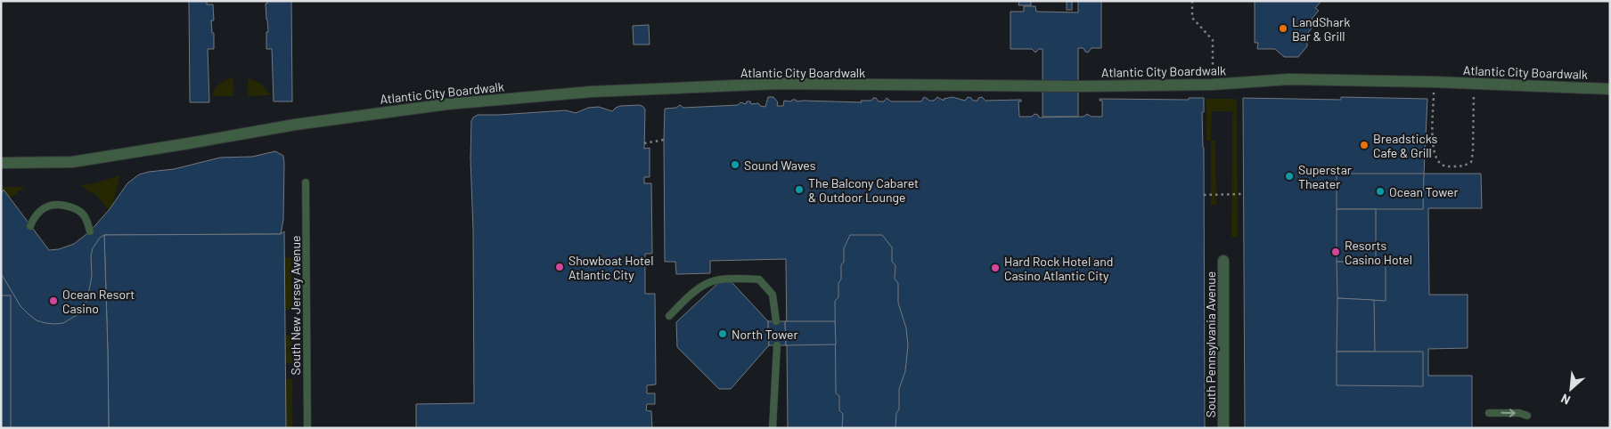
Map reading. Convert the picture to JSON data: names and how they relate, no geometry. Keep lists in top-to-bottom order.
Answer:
{
  "streets": {
    "street": ["Atlantic City Boardwalk", "South Pennsylvania Avenue"],
    "lane": ["South New Jersey Avenue"]
  },
  "places": [
    "LandShark Bar & Grill",
    "Breadsticks Cafe & Grill",
    "Sound Waves",
    "Superstar Theater",
    "The Balcony Cabaret & Outdoor Lounge",
    "Ocean Tower",
    "Resorts Casino Hotel",
    "Showboat Hotel Atlantic City",
    "Hard Rock Hotel and Casino Atlantic City",
    "Ocean Resort Casino",
    "North Tower"
  ],
  "north": "bottom left"
}
